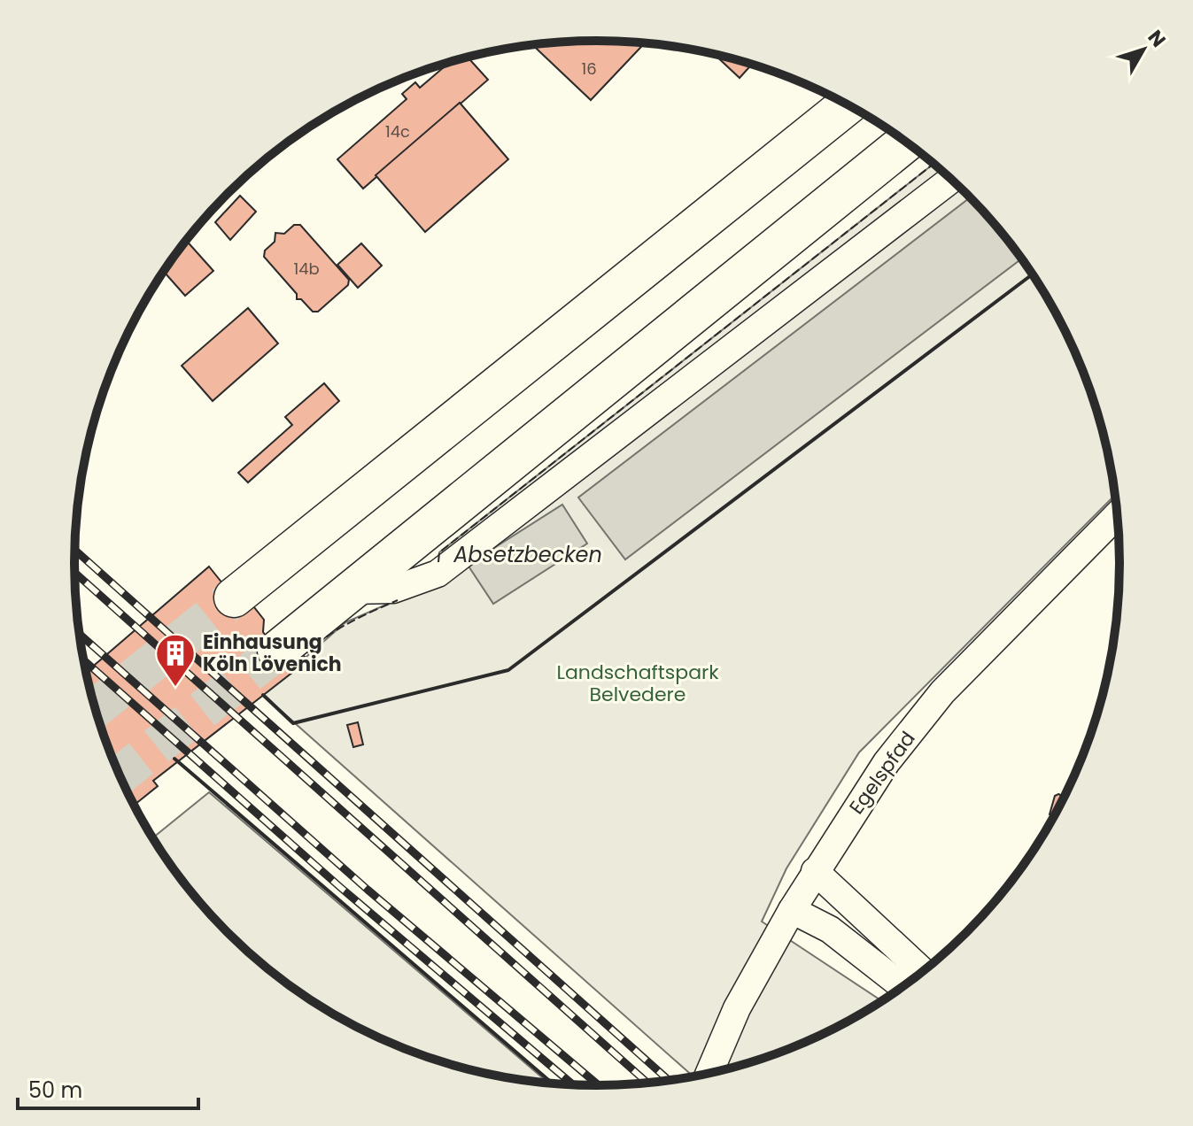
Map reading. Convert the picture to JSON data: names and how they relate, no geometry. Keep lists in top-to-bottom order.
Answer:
{
  "streets": {
    "street": ["Egelspfad"]
  },
  "water": ["Absetzbecken"],
  "parks": ["Landschaftspark Belvedere"],
  "places": {
    "building": ["Einhausung Köln Lövenich"]
  },
  "house_numbers": ["16", "14c", "14b"],
  "scale_bar": "50 m",
  "north": "top right"
}
